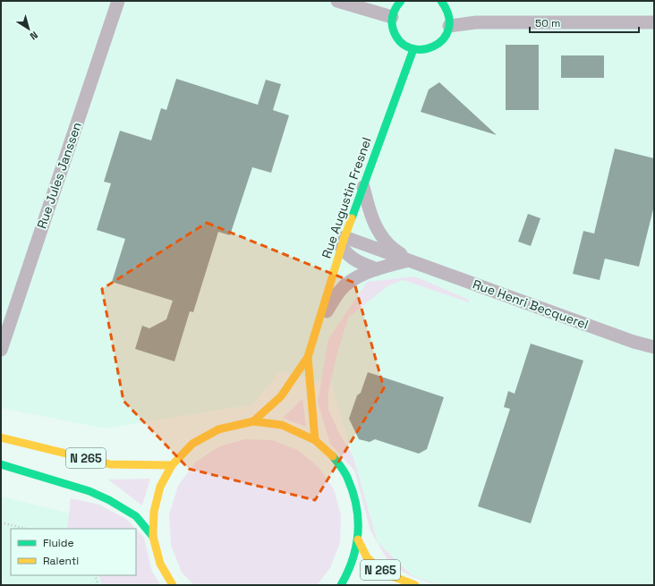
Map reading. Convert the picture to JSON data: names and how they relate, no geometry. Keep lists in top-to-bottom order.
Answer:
{
  "streets": {
    "main road": ["Rue Augustin Fresnel", "N 265"],
    "street": ["Rue Jules Janssen", "Rue Henri Becquerel"]
  },
  "crossings": [
    ["Rue Augustin Fresnel", "Rue Henri Becquerel"]
  ],
  "legend": ["Fluide", "Ralenti"],
  "scale_bar": "50 m",
  "north": "bottom right"
}
